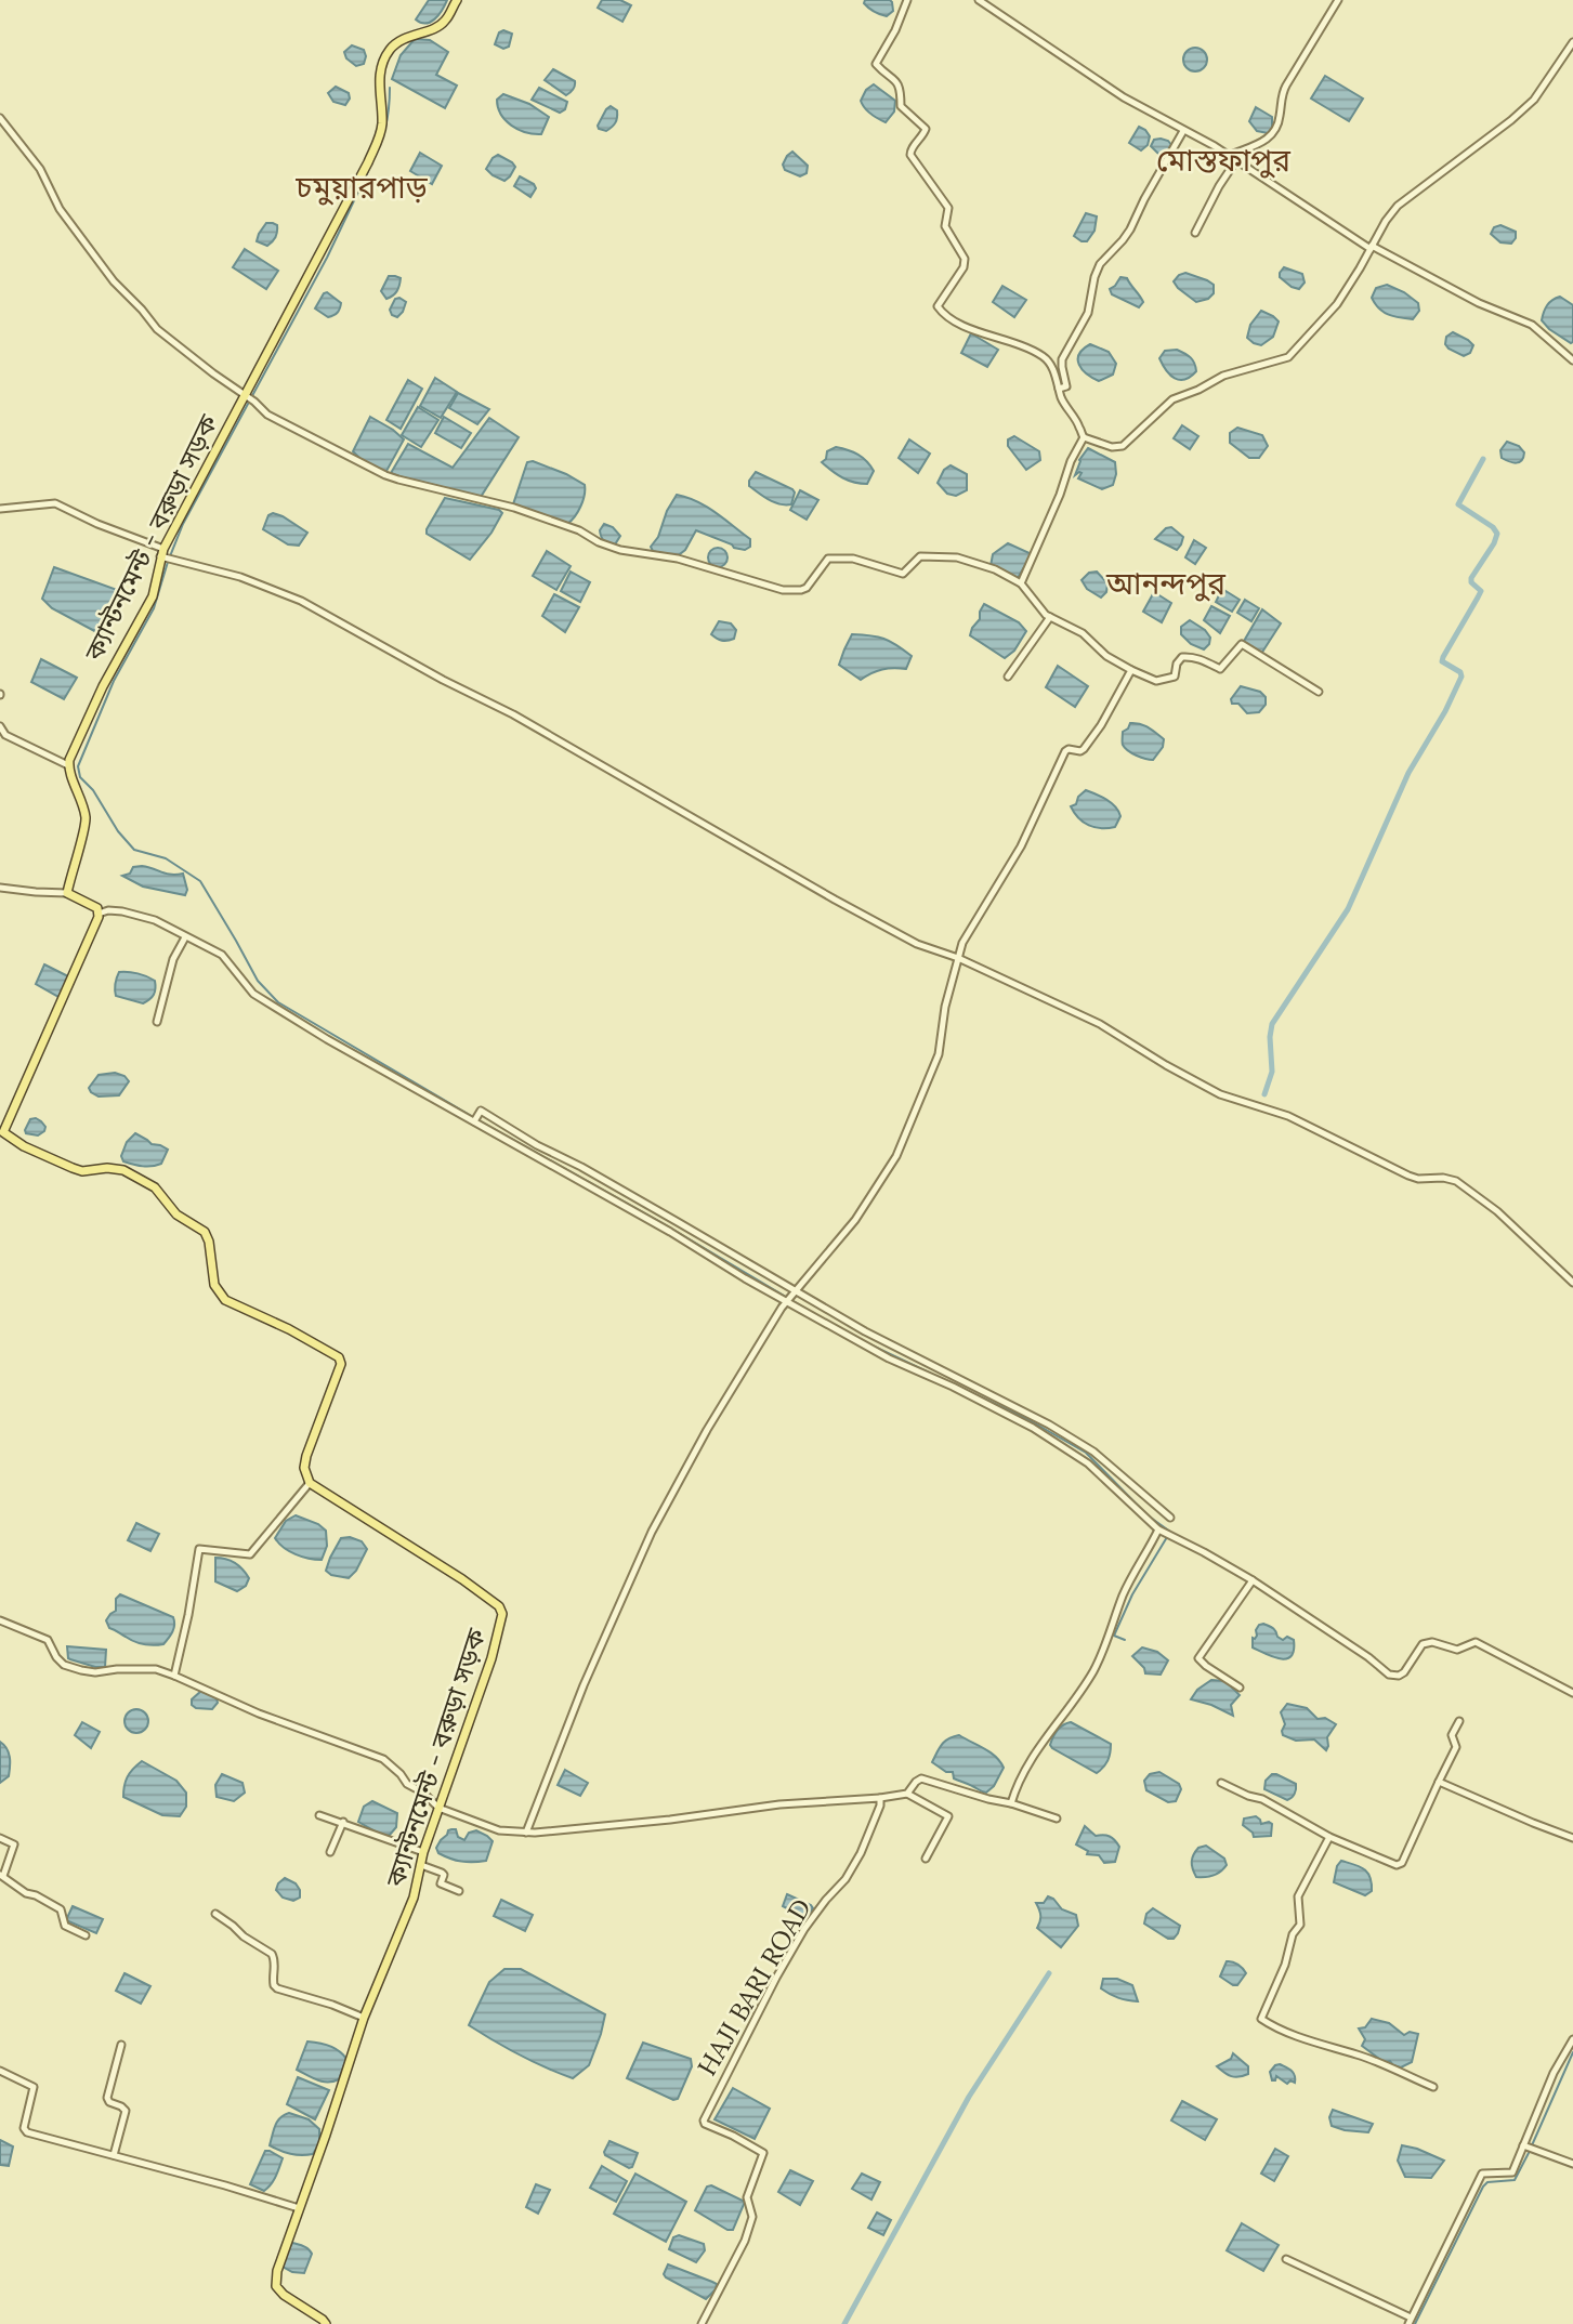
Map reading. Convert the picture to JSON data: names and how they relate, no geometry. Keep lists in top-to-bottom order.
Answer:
{
  "streets": {
    "main road": ["ক্যান্টনমেন্ট - বরুড়া সড়ক"],
    "street": ["HAJI BARI ROAD"]
  },
  "districts": ["মোস্তফাপুর", "চমুয়ারপাড়", "আনন্দপুর"]
}
